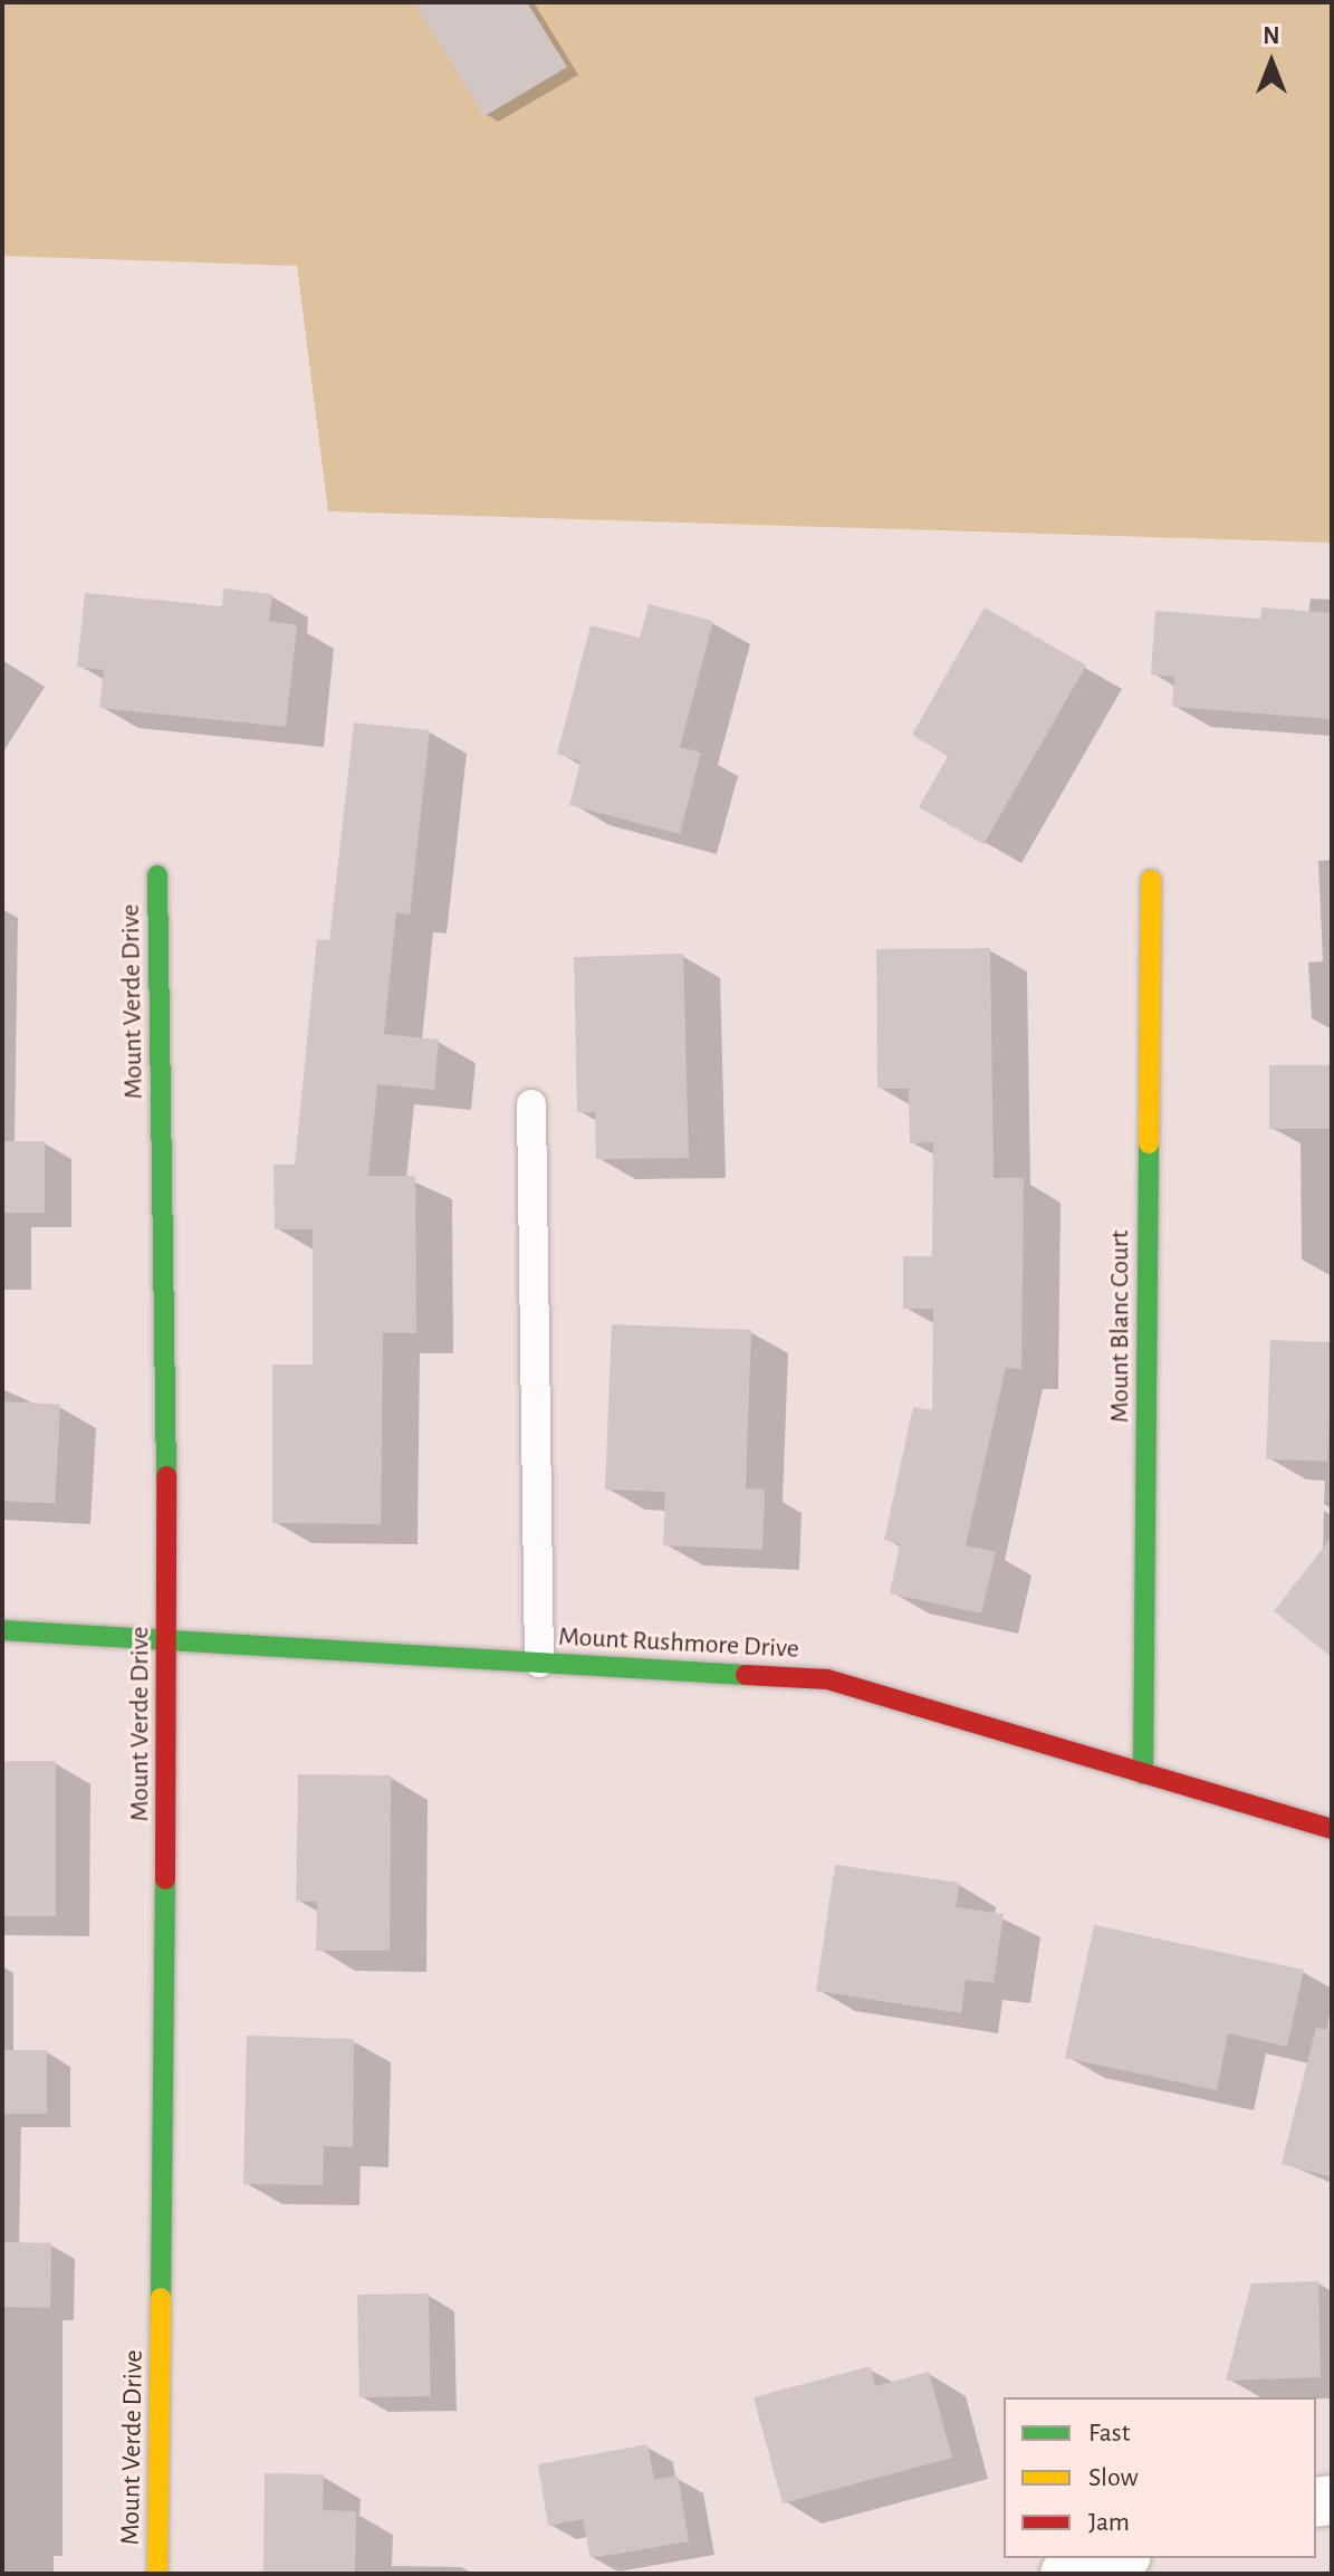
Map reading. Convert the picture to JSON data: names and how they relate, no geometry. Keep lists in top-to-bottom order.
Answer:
{
  "streets": {
    "street": ["Mount Verde Drive", "Mount Blanc Court", "Mount Rushmore Drive"]
  },
  "crossings": [
    ["Mount Verde Drive", "Mount Rushmore Drive"],
    ["Mount Blanc Court", "Mount Rushmore Drive"]
  ],
  "legend": ["Fast", "Slow", "Jam"],
  "north": "top"
}
